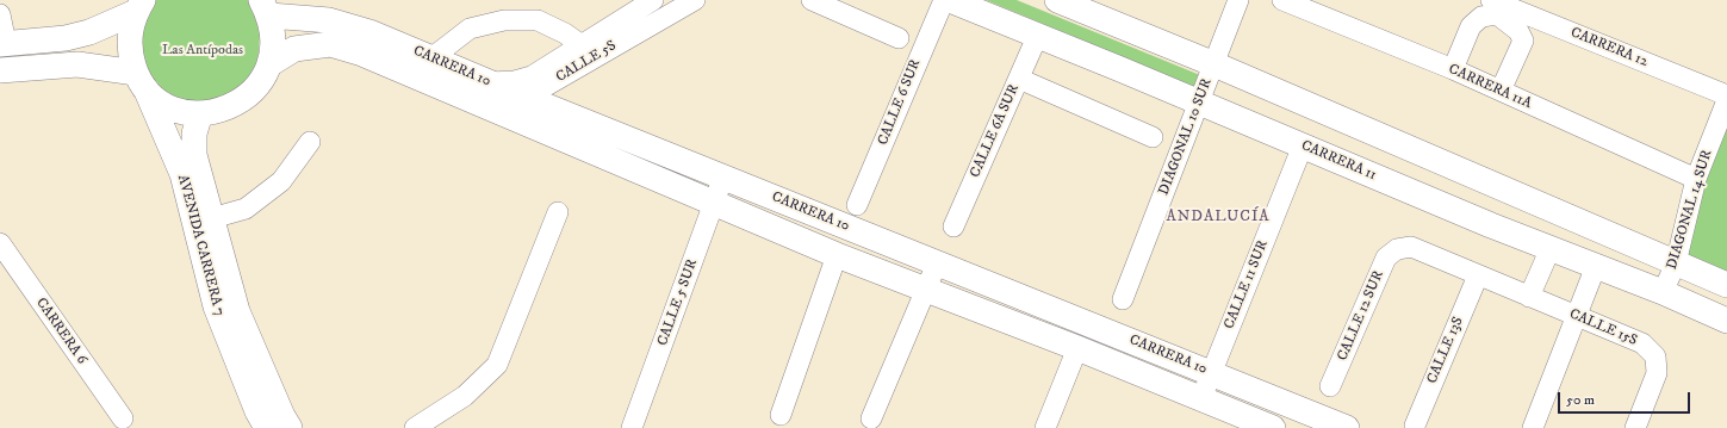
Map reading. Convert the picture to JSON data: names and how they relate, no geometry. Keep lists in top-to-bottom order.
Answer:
{
  "streets": {
    "main road": ["CARRERA 10", "CARRERA 11", "AVENIDA CARRERA 7"],
    "street": [
      "CARRERA 12",
      "CALLE 5S",
      "CARRERA 11A",
      "CALLE 6 SUR",
      "CALLE 6A SUR",
      "DIAGONAL 10 SUR",
      "DIAGONAL 14 SUR",
      "CALLE 11 SUR",
      "CALLE 5 SUR",
      "CALLE 12 SUR",
      "CALLE 15S",
      "CARRERA 6",
      "CALLE 13S"
    ]
  },
  "crossings": [
    ["CALLE 5S", "CARRERA 10"],
    ["CARRERA 10", "CALLE 11 SUR"],
    ["CARRERA 10", "CALLE 5 SUR"],
    ["CARRERA 11A", "DIAGONAL 14 SUR"],
    ["CALLE 6A SUR", "CARRERA 11"],
    ["DIAGONAL 10 SUR", "CARRERA 11"],
    ["CARRERA 11", "DIAGONAL 14 SUR"],
    ["CARRERA 11", "CALLE 11 SUR"],
    ["CALLE 12 SUR", "CALLE 15S"],
    ["CALLE 15S", "CALLE 13S"]
  ],
  "districts": ["ANDALUCÍA"],
  "parks": ["Las Antípodas"],
  "scale_bar": "50 m"
}
